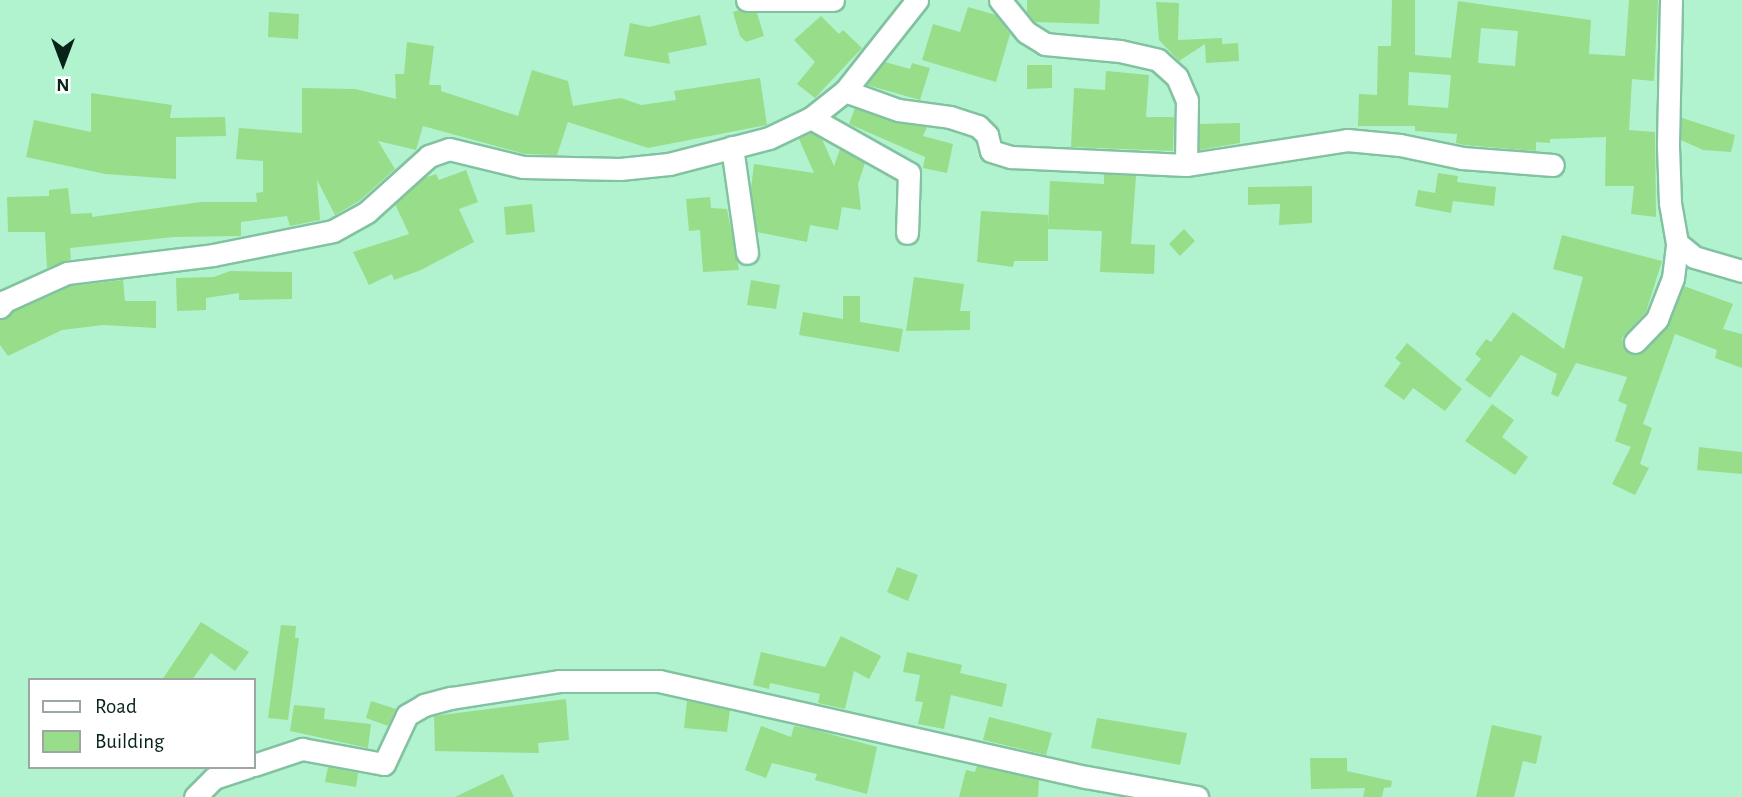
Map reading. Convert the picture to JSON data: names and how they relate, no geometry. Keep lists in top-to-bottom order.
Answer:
{
  "legend": ["Road", "Building"],
  "north": "bottom"
}
